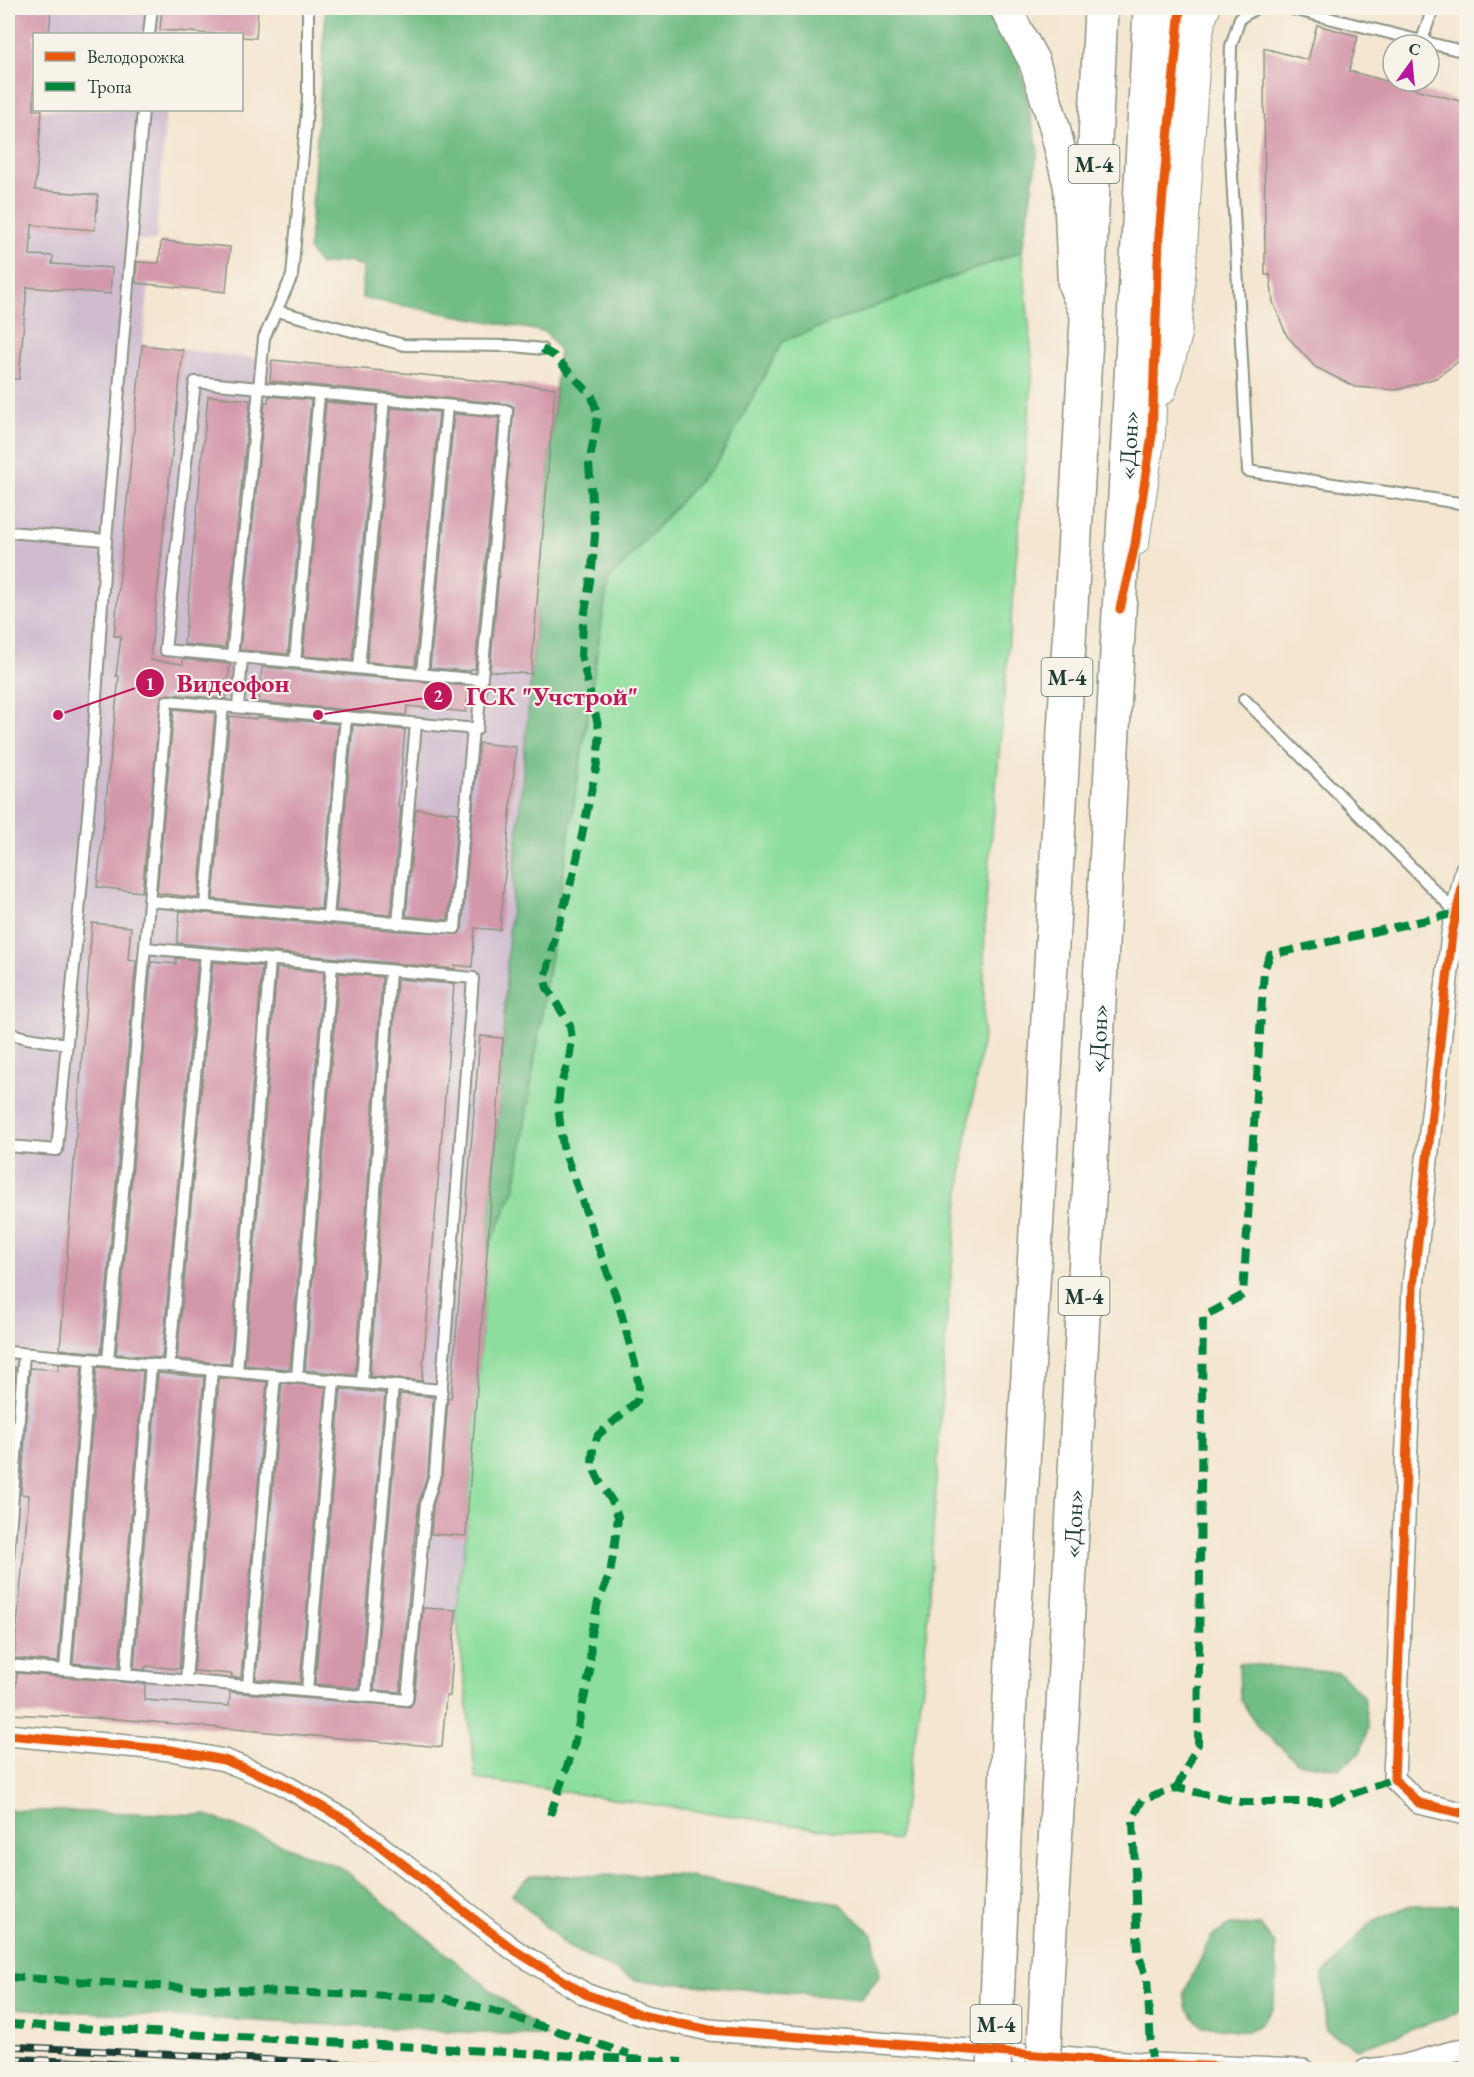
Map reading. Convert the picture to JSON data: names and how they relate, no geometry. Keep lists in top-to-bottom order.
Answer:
{
  "streets": {
    "highway": ["М-4", "«Дон»"]
  },
  "places": ["Видеофон", "ГСК \"Учстрой\""],
  "legend": ["Велодорожка", "Тропа"],
  "north": "top"
}
